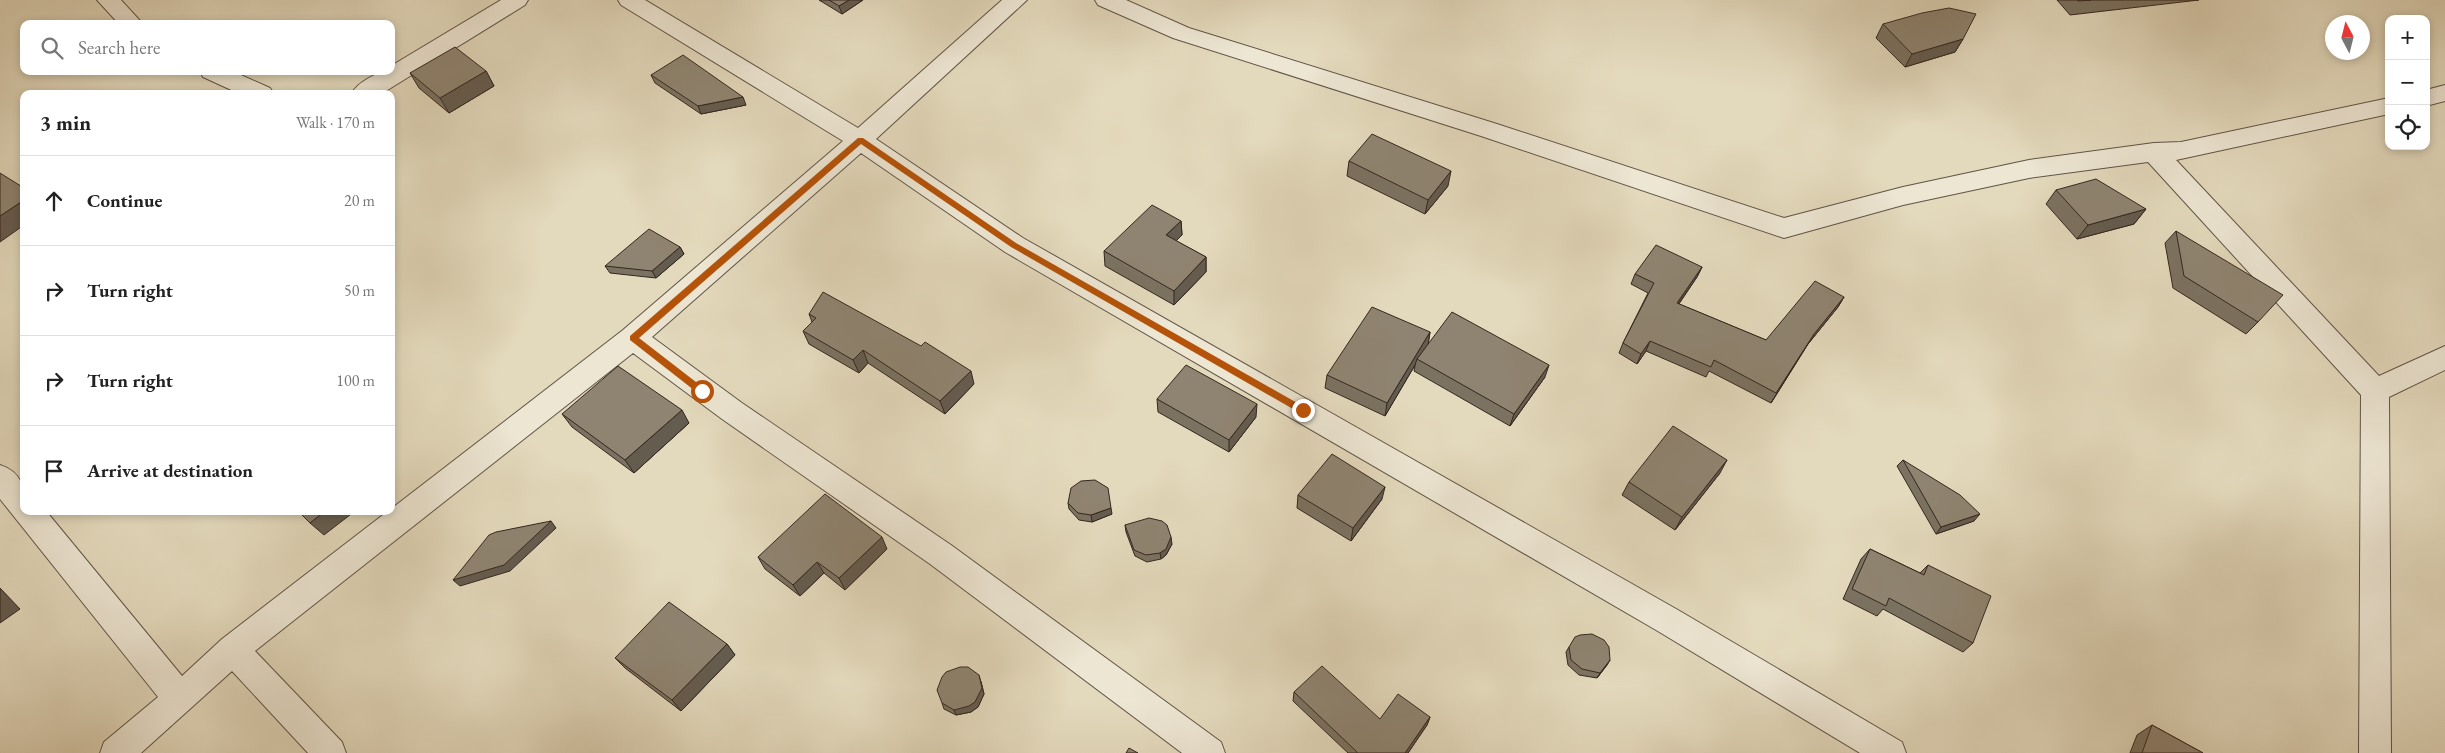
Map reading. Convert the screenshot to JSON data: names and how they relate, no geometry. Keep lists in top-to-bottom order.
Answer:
{
  "north": "top",
  "page": {
    "map_buttons": ["+", "−"],
    "search": "Search here",
    "heading": ["3 min", "Walk · 170 m"],
    "list": [
      ["Continue", "20 m"],
      ["Turn right", "50 m"],
      ["Turn right", "100 m"],
      "Arrive at destination"
    ]
  }
}
